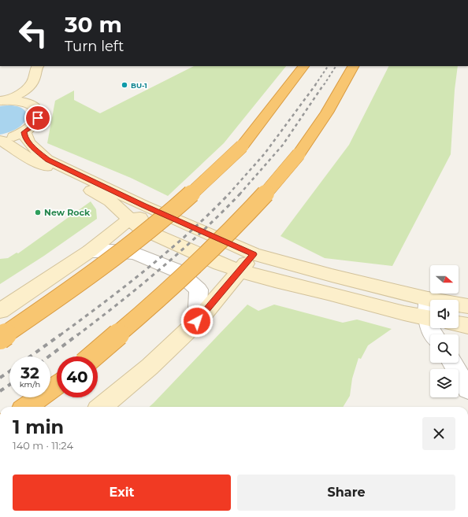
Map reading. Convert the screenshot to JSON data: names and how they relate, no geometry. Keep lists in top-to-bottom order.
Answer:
{
  "places": ["BU-1", "New Rock"],
  "north": "right",
  "page": {
    "turn": ["30 m", "Turn left"],
    "speed": "32 km/h",
    "limit": "40",
    "heading": ["1 min", "140 m · 11:24"],
    "buttons": ["Exit", "Share"]
  }
}
